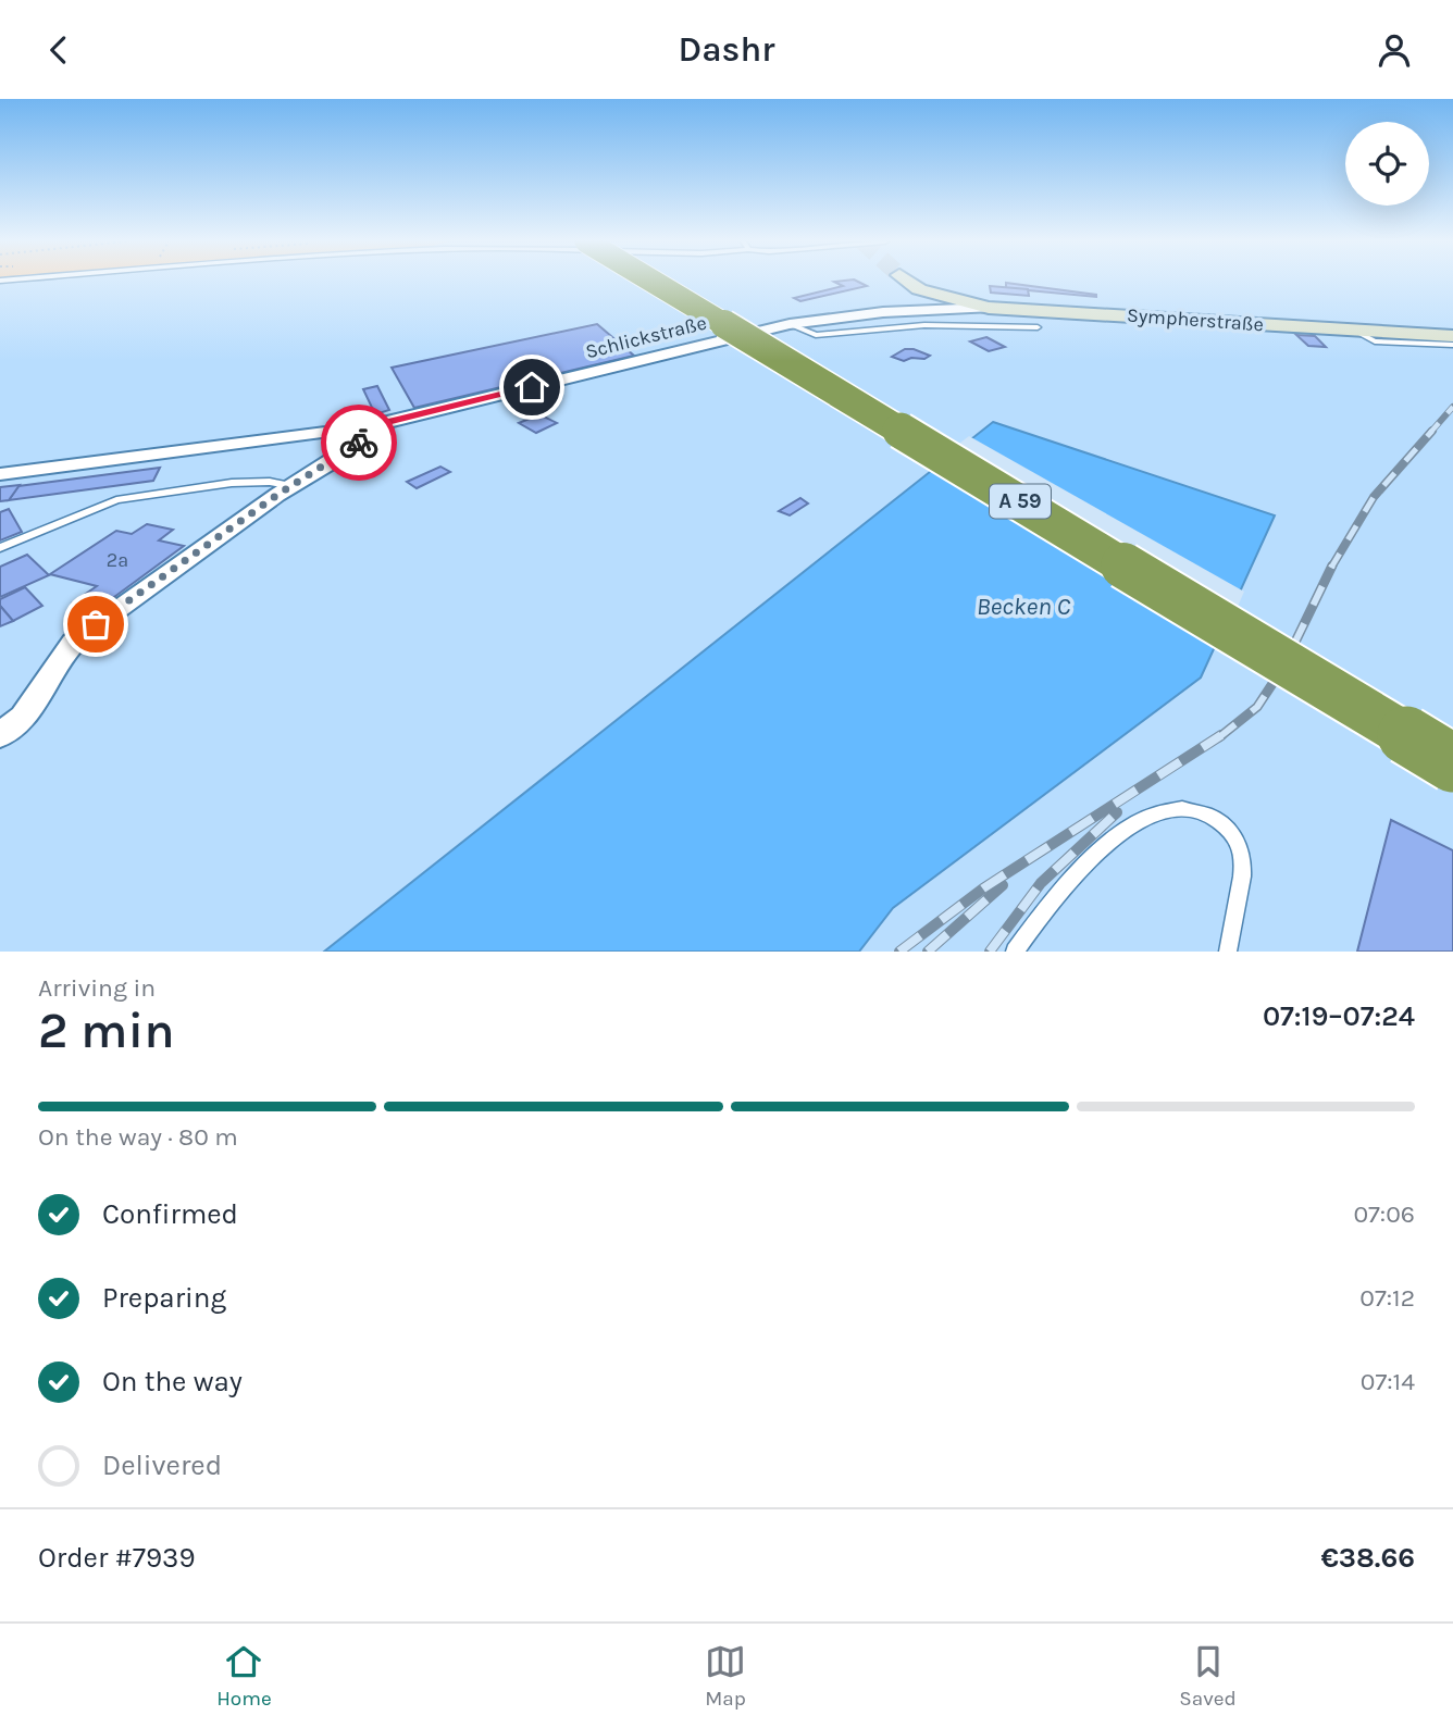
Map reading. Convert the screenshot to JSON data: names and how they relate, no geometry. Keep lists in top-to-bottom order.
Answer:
{
  "streets": {
    "highway": ["A 59"],
    "street": ["Sympherstraße", "Schlickstraße"]
  },
  "crossings": [
    ["Sympherstraße", "Schlickstraße"]
  ],
  "water": ["Becken C"],
  "house_numbers": ["2a"],
  "page": {
    "header": "Dashr",
    "heading": ["2 min", "Arriving in", "07:19–07:24"],
    "panel": ["Order #7939", "€38.66"],
    "bar": "On the way · 80 m",
    "list": [
      ["Confirmed", "07:06"],
      ["Preparing", "07:12"],
      ["On the way", "07:14"],
      "Delivered"
    ],
    "tabs": ["Home", "Map", "Saved"]
  }
}
